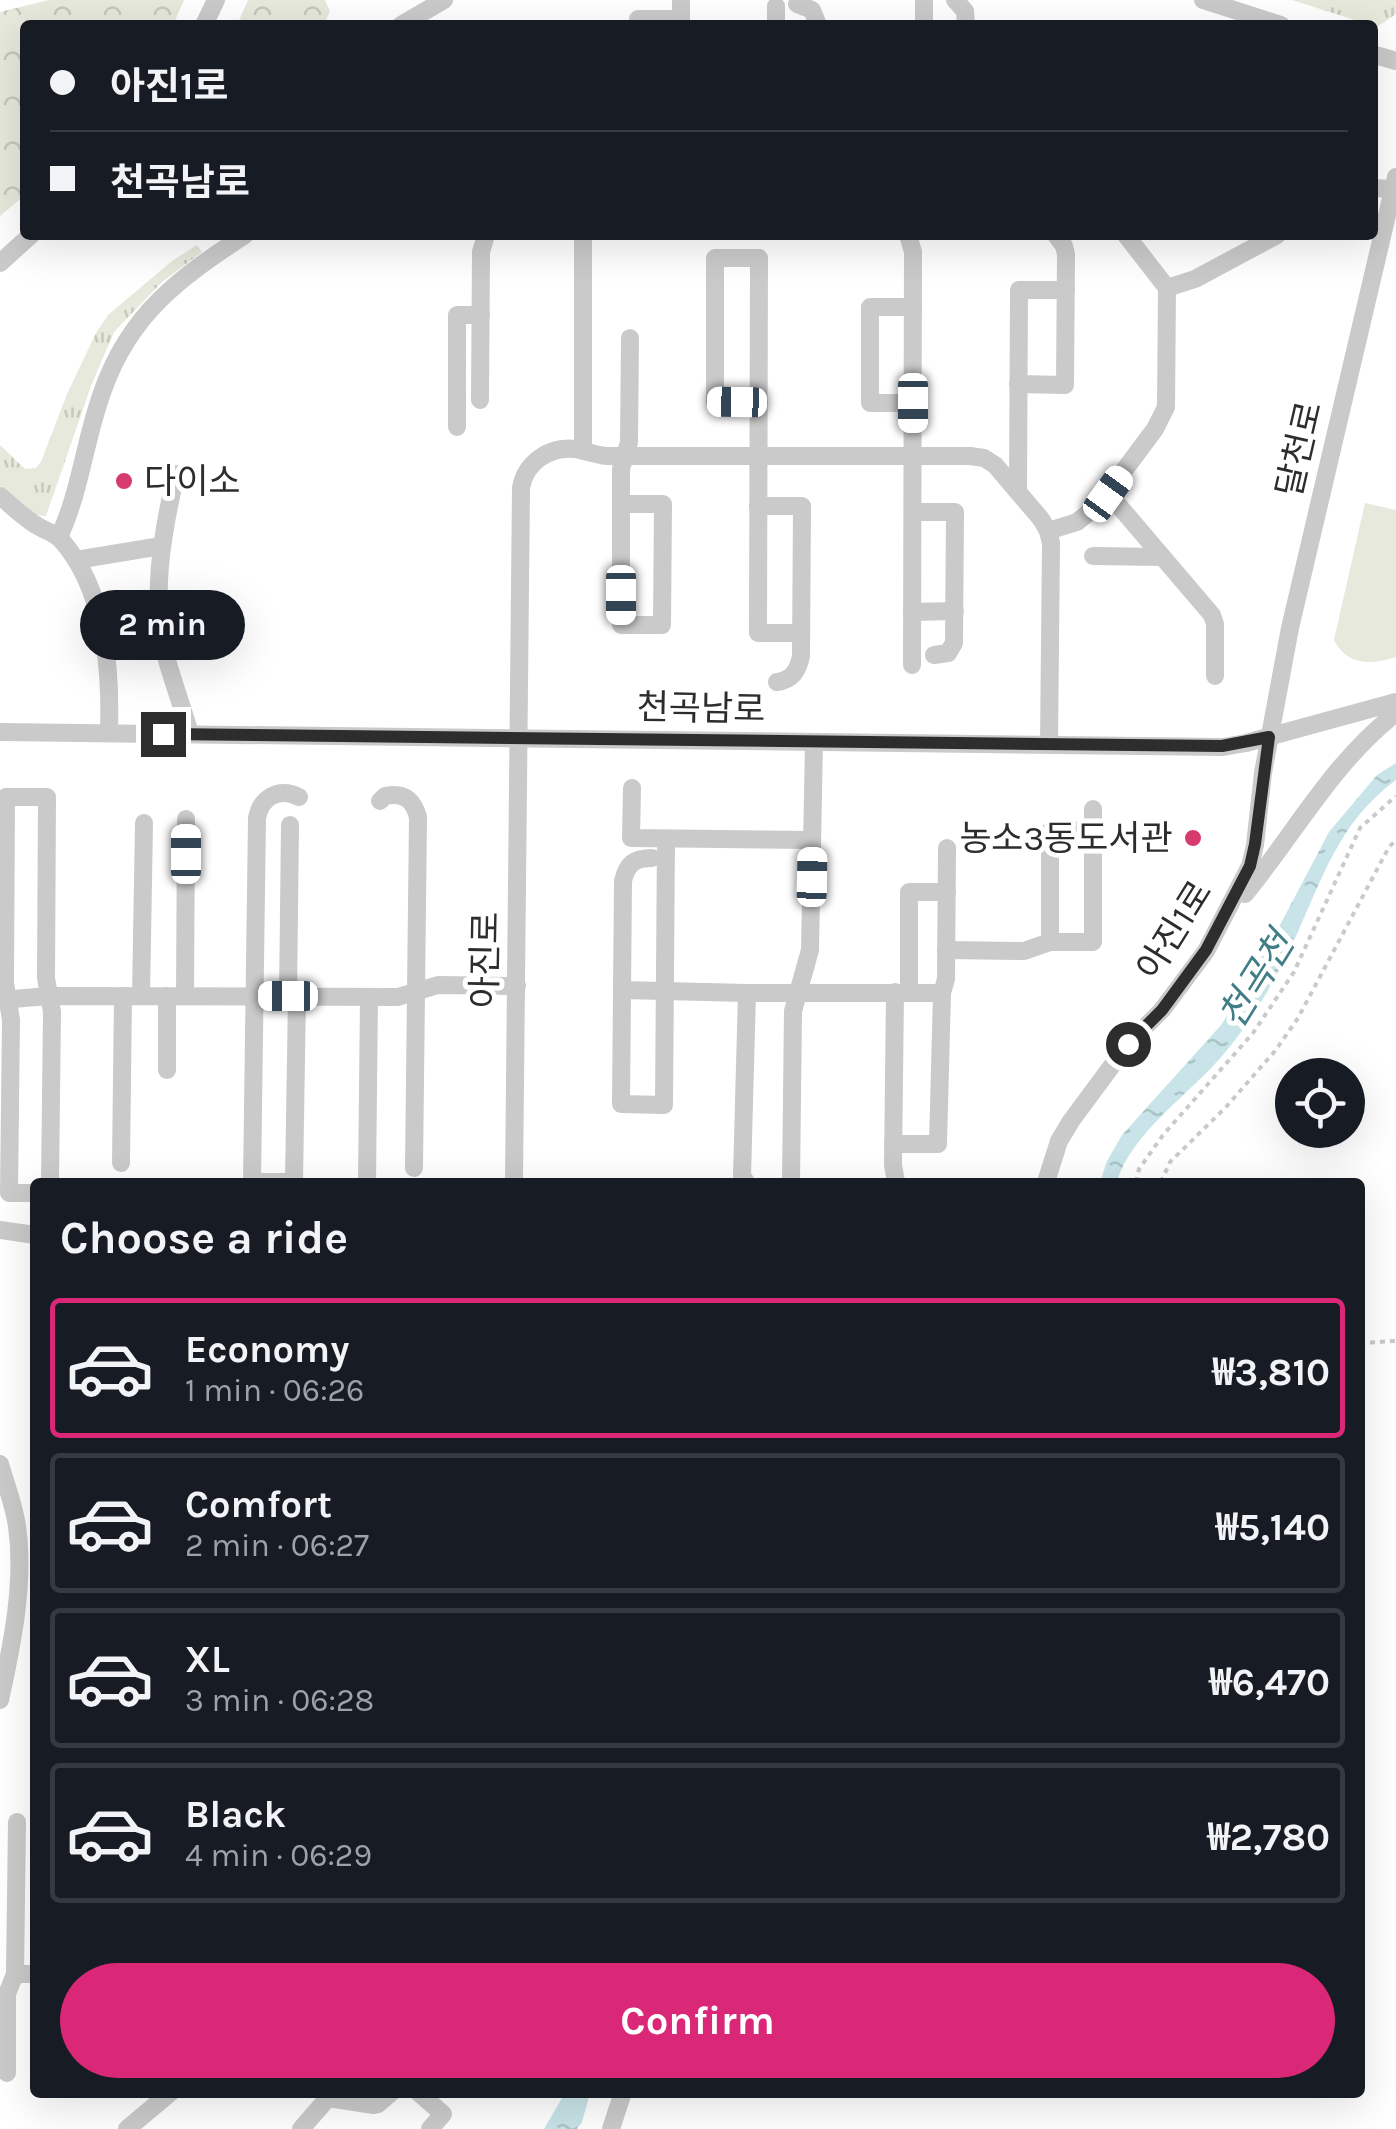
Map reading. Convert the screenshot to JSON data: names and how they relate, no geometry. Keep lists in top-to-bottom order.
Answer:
{
  "streets": {
    "street": [
      "달천로",
      "천곡남로",
      "아진1로",
      "아진로"
    ]
  },
  "crossings": [
    ["달천로", "천곡남로"],
    ["달천로", "아진1로"],
    ["천곡남로", "아진1로"],
    ["천곡남로", "아진로"]
  ],
  "water": ["천곡천"],
  "places": ["다이소", "농소3동도서관"],
  "page": {
    "banner": ["아진1로", "천곡남로"],
    "bubble": "2 min",
    "heading": "Choose a ride",
    "list": [
      {
        "name": "Economy",
        "note": "1 min · 06:26",
        "value": "₩3,810"
      },
      {
        "name": "Comfort",
        "note": "2 min · 06:27",
        "value": "₩5,140"
      },
      {
        "name": "XL",
        "note": "3 min · 06:28",
        "value": "₩6,470"
      },
      {
        "name": "Black",
        "note": "4 min · 06:29",
        "value": "₩2,780"
      }
    ],
    "buttons": "Confirm"
  }
}
